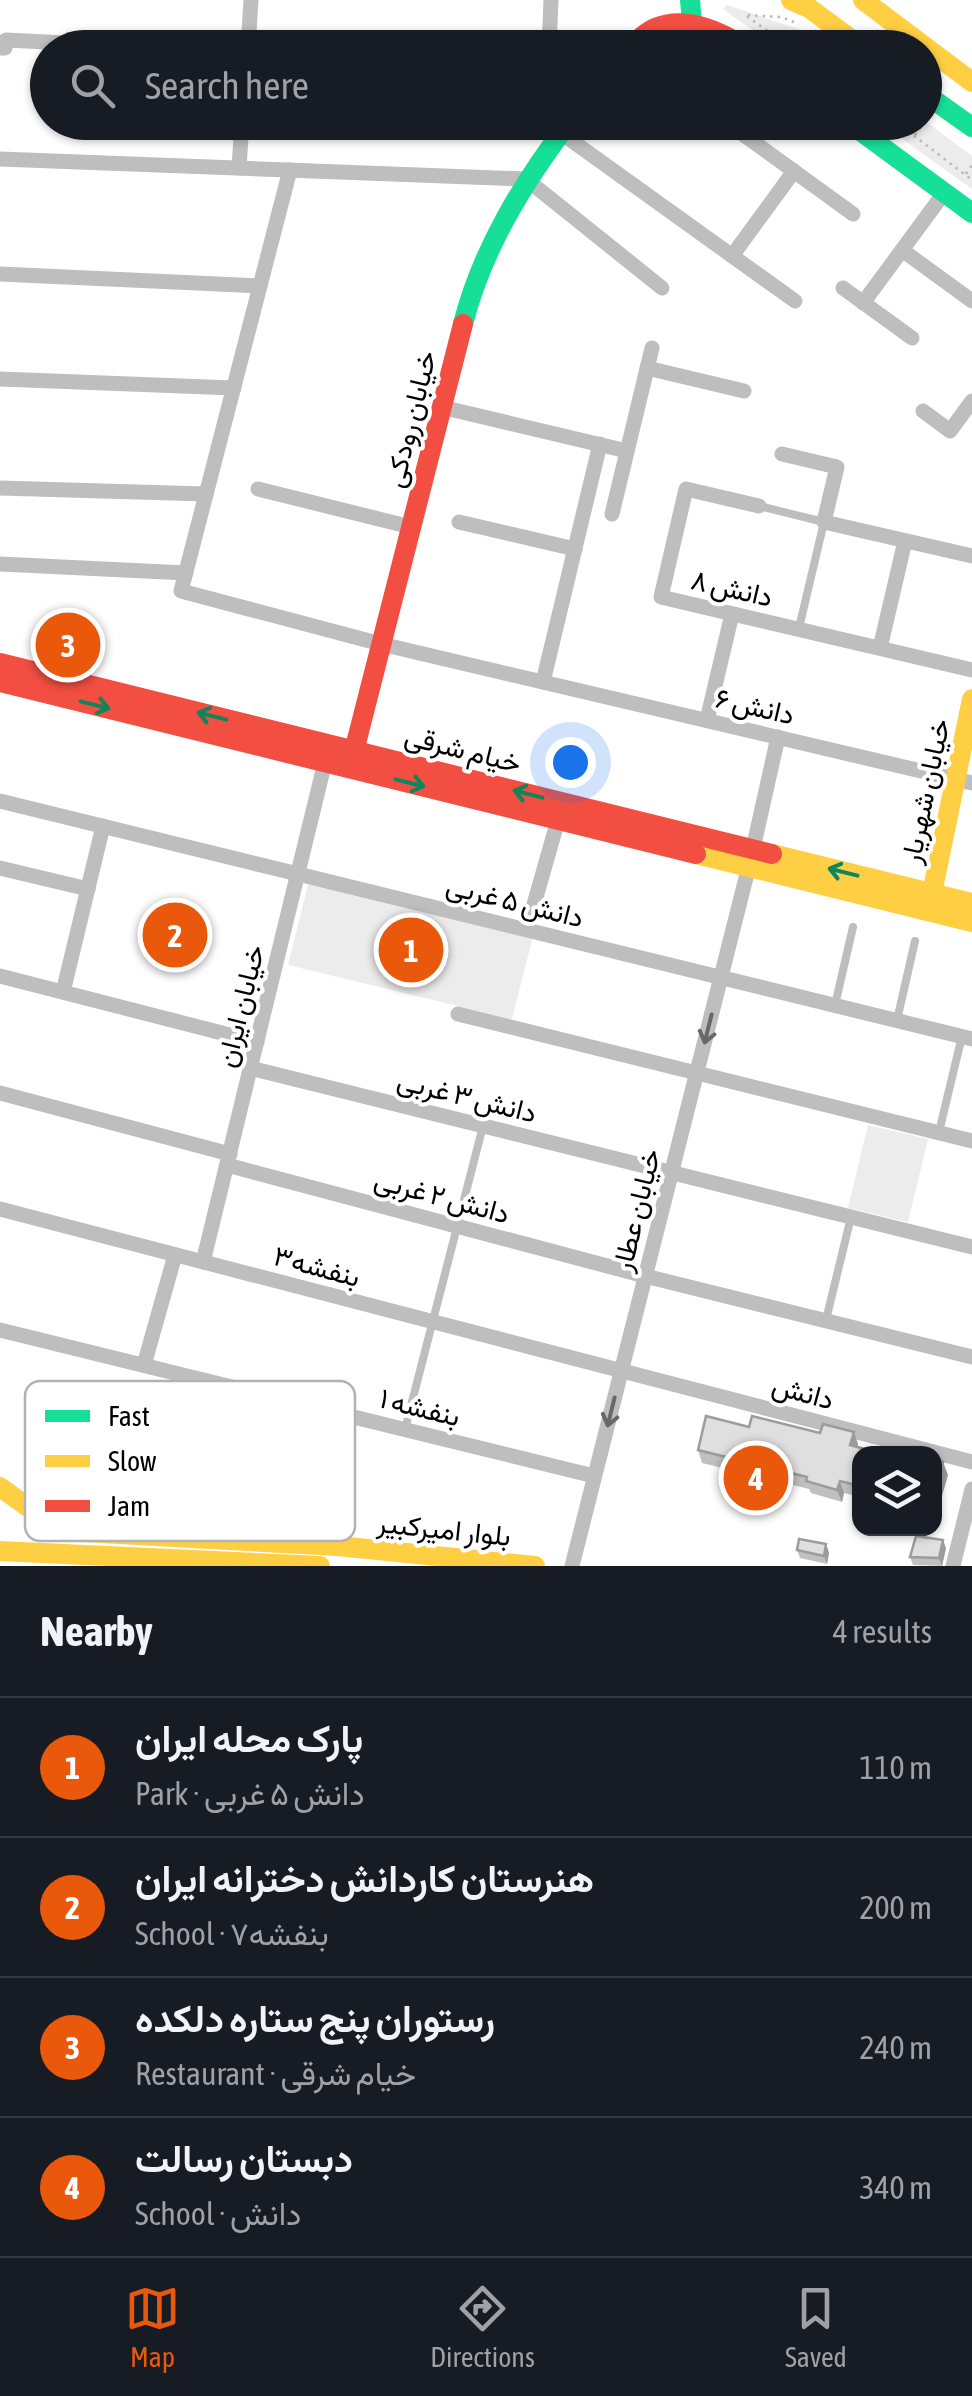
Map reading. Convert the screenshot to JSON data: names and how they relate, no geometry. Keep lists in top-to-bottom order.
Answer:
{
  "streets": {
    "street": [
      "خیابان رودکی",
      "دانش ۸",
      "دانش ۶",
      "خیام شرقی",
      "خیابان شهریار",
      "دانش ۵ غربی",
      "خیابان ایران",
      "دانش ۳ غربی",
      "دانش ۲ غربی",
      "خیابان عطار",
      "بنفشه۳",
      "دانش",
      "بنفشه ۱",
      "بلوار امیرکبیر"
    ]
  },
  "crossings": [
    ["خیابان رودکی", "دانش ۶"],
    ["خیابان رودکی", "خیام شرقی"],
    ["دانش ۶", "خیابان شهریار"],
    ["دانش ۶", "خیابان عطار"],
    ["خیام شرقی", "خیابان شهریار"],
    ["خیام شرقی", "خیابان ایران"],
    ["خیام شرقی", "خیابان عطار"],
    ["دانش ۵ غربی", "خیابان ایران"],
    ["دانش ۵ غربی", "خیابان عطار"],
    ["خیابان ایران", "دانش ۳ غربی"],
    ["خیابان ایران", "دانش ۲ غربی"],
    ["خیابان ایران", "بنفشه۳"],
    ["دانش ۳ غربی", "خیابان عطار"],
    ["دانش ۲ غربی", "خیابان عطار"],
    ["خیابان عطار", "بنفشه۳"],
    ["خیابان عطار", "دانش"],
    ["خیابان عطار", "بنفشه ۱"],
    ["بنفشه۳", "دانش"]
  ],
  "legend": ["Fast", "Slow", "Jam"],
  "page": {
    "search": "Search here",
    "pins": [
      "3",
      "2",
      "1",
      "4"
    ],
    "heading": ["Nearby", "4 results"],
    "list": [
      {
        "mark": "1",
        "name": "پارک محله ایران",
        "note": "Park · دانش ۵ غربی",
        "value": "110 m"
      },
      {
        "mark": "2",
        "name": "هنرستان کاردانش دخترانه ایران",
        "note": "School · بنفشه۷",
        "value": "200 m"
      },
      {
        "mark": "3",
        "name": "رستوران پنج ستاره دلکده",
        "note": "Restaurant · خیام شرقی",
        "value": "240 m"
      },
      {
        "mark": "4",
        "name": "دبستان رسالت",
        "note": "School · دانش",
        "value": "340 m"
      }
    ],
    "nav": ["Map", "Directions", "Saved"]
  }
}
